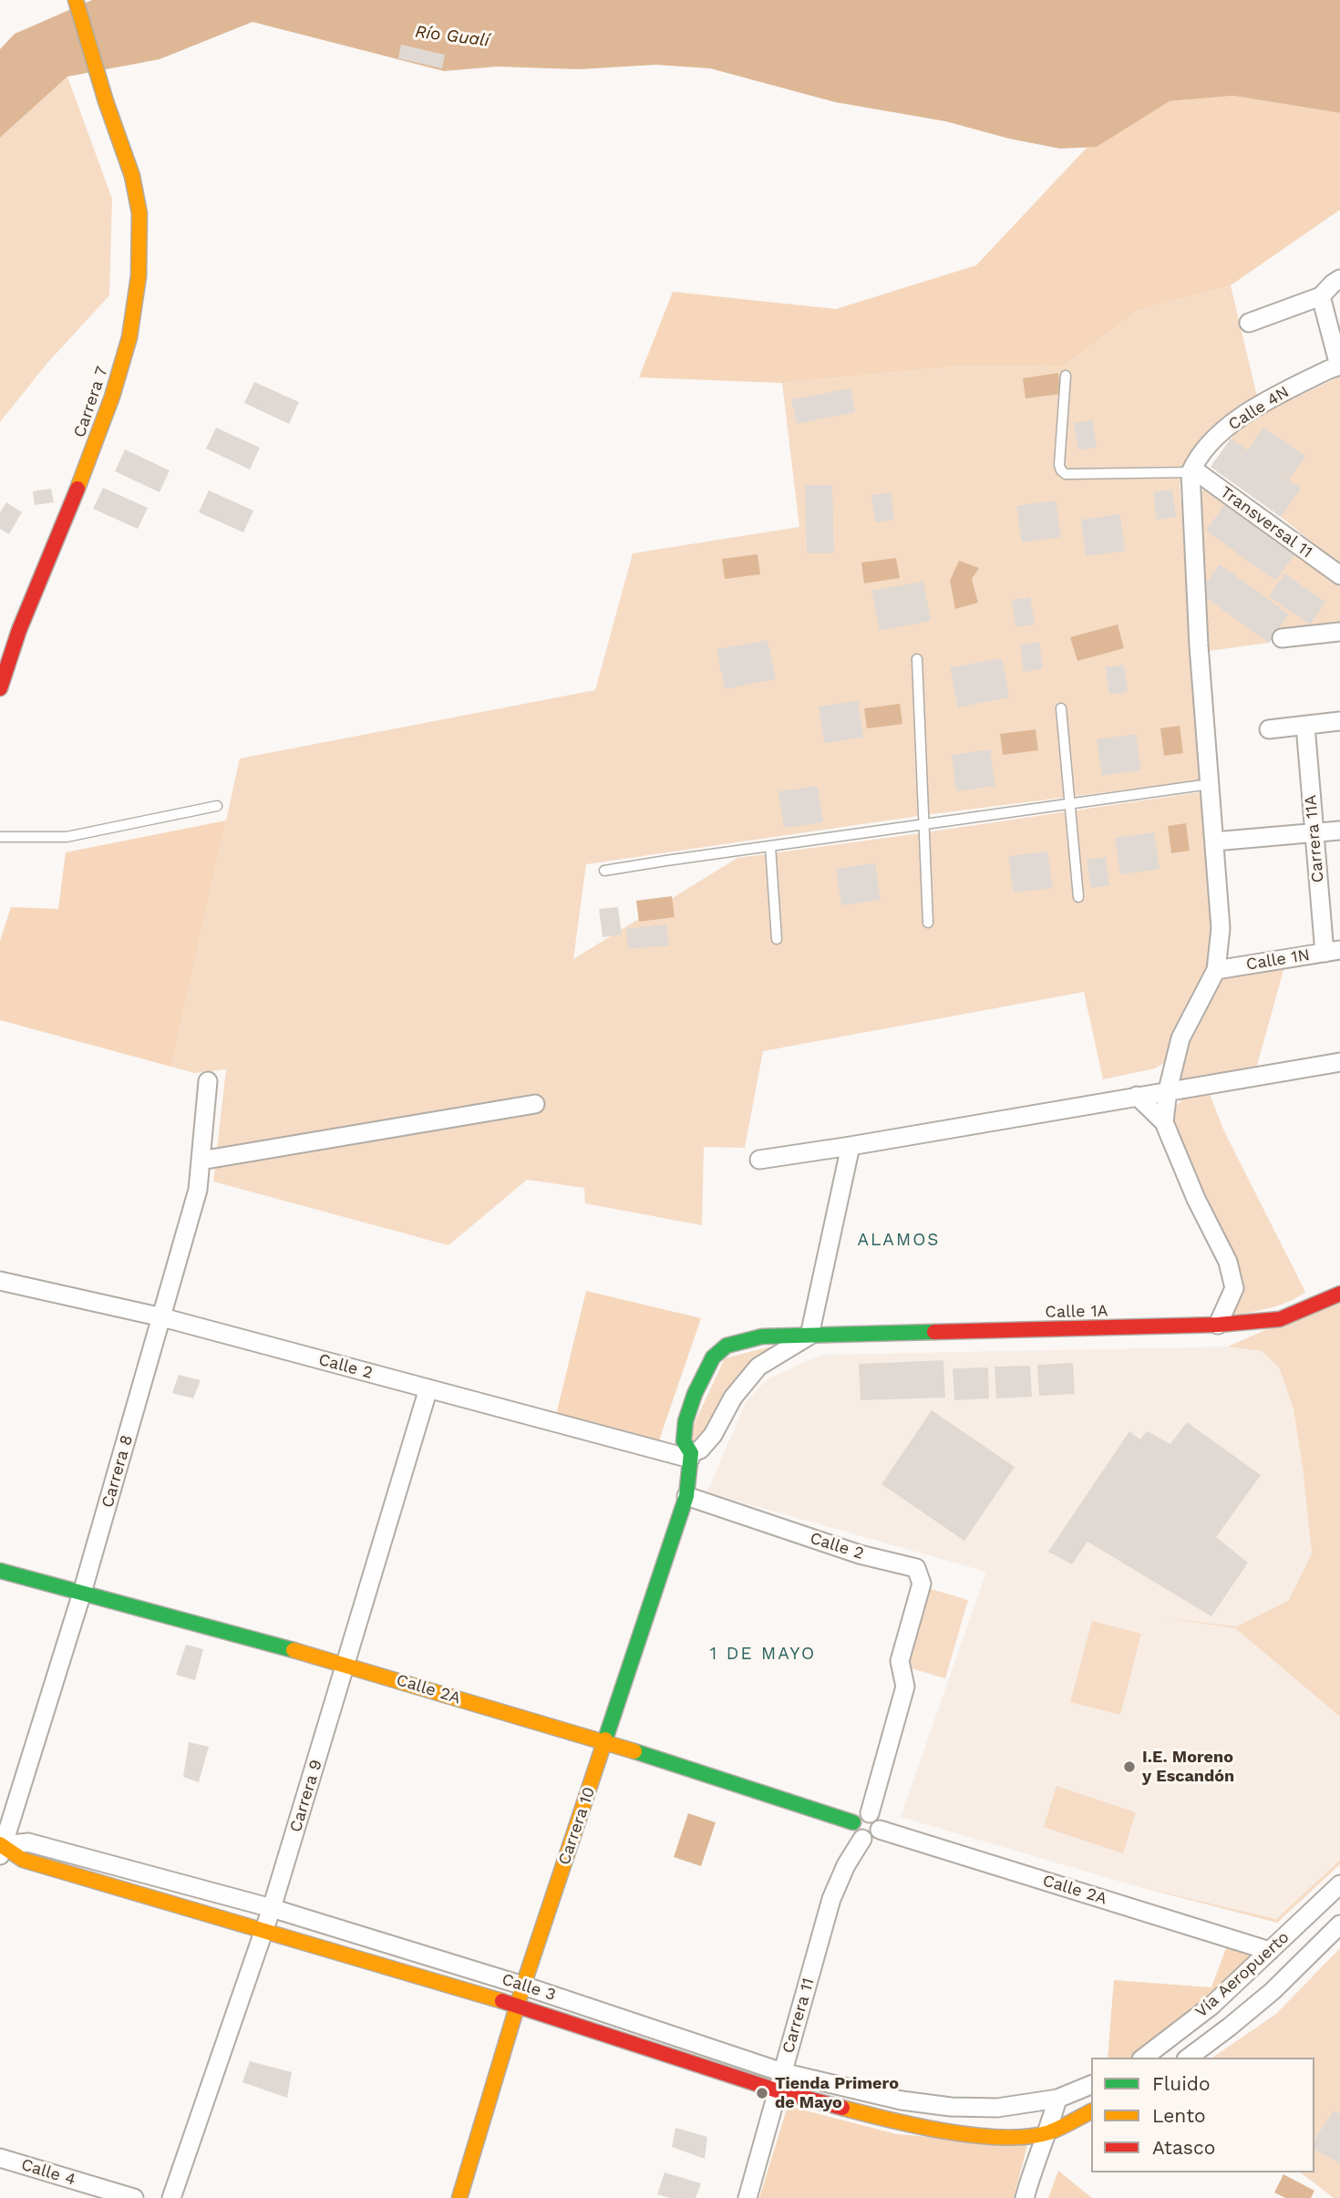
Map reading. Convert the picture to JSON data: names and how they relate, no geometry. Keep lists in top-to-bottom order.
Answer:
{
  "streets": {
    "main road": [
      "Carrera 7",
      "Calle 1A",
      "Calle 2A",
      "Carrera 10",
      "Calle 3"
    ],
    "street": [
      "Calle 4N",
      "Transversal 11",
      "Carrera 11A",
      "Calle 1N",
      "Calle 2",
      "Carrera 8",
      "Carrera 9",
      "Vía Aeropuerto",
      "Carrera 11",
      "Calle 4"
    ]
  },
  "crossings": [
    ["Calle 4N", "Transversal 11"],
    ["Carrera 11A", "Calle 1N"],
    ["Calle 1A", "Carrera 10"],
    ["Calle 2", "Carrera 8"],
    ["Calle 2", "Calle 2A"],
    ["Calle 2", "Carrera 9"],
    ["Calle 2", "Carrera 10"],
    ["Calle 2", "Carrera 11"],
    ["Carrera 8", "Calle 2A"],
    ["Carrera 8", "Calle 3"],
    ["Calle 2A", "Carrera 9"],
    ["Calle 2A", "Carrera 10"],
    ["Calle 2A", "Vía Aeropuerto"],
    ["Calle 2A", "Carrera 11"],
    ["Carrera 9", "Calle 3"],
    ["Carrera 10", "Calle 3"],
    ["Calle 3", "Carrera 11"]
  ],
  "districts": ["ALAMOS", "1 DE MAYO"],
  "water": ["Río Gualí"],
  "places": ["I.E. Moreno y Escandón", "Tienda Primero de Mayo"],
  "legend": ["Fluido", "Lento", "Atasco"]
}
